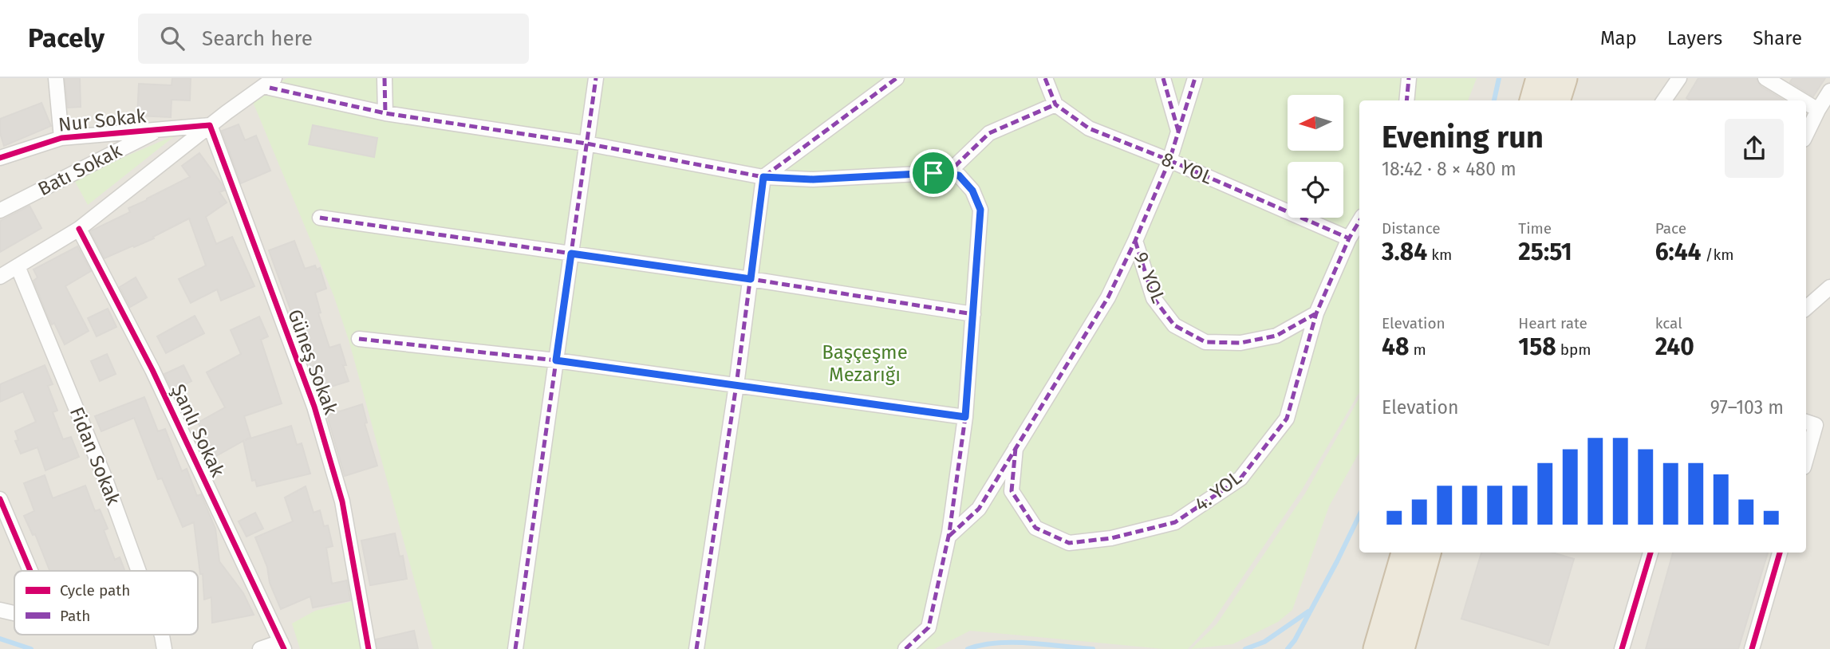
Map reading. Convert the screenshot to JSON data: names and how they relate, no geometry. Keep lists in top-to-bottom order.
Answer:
{
  "streets": {
    "street": [
      "Nur Sokak",
      "8. YOL",
      "Batı Sokak",
      "9. YOL",
      "Güneş Sokak",
      "Şanlı Sokak",
      "Fidan Sokak",
      "4. YOL"
    ]
  },
  "crossings": [
    ["Nur Sokak", "Batı Sokak"],
    ["Nur Sokak", "Güneş Sokak"],
    ["8. YOL", "4. YOL"],
    ["9. YOL", "4. YOL"]
  ],
  "parks": ["Başçeşme Mezarığı"],
  "legend": ["Cycle path", "Path"],
  "north": "left",
  "page": {
    "header": "Pacely",
    "search": "Search here",
    "nav": ["Map", "Layers", "Share"],
    "heading": ["Evening run", "18:42 · 8 × 480 m"],
    "stats": [
      ["Distance", "3.84 km"],
      ["Time", "25:51"],
      ["Pace", "6:44 /km"],
      ["Elevation", "48 m"],
      ["Heart rate", "158 bpm"],
      ["kcal", "240"]
    ],
    "chart": ["Elevation", "97–103 m"]
  }
}
